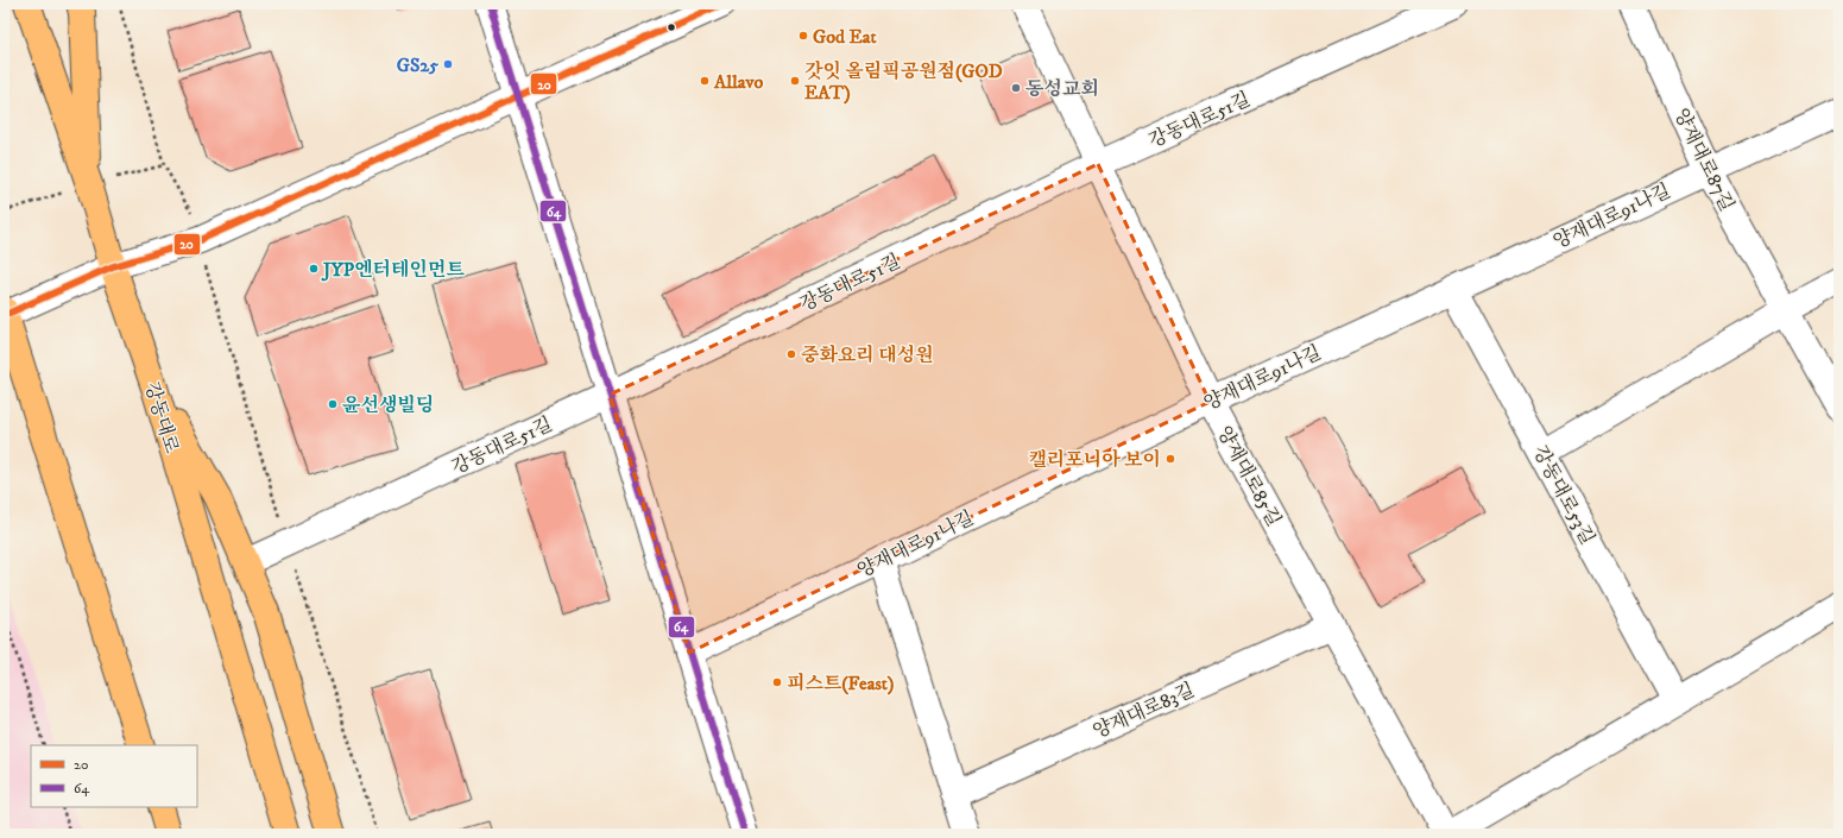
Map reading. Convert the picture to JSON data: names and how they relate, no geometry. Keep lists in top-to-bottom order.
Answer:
{
  "streets": {
    "main road": ["강동대로"],
    "street": [
      "강동대로51길",
      "양재대로87길",
      "양재대로91나길",
      "양재대로85길",
      "강동대로53길",
      "양재대로83길"
    ]
  },
  "crossings": [
    ["강동대로51길", "양재대로85길"],
    ["양재대로87길", "양재대로91나길"],
    ["양재대로91나길", "양재대로85길"],
    ["양재대로91나길", "강동대로53길"],
    ["양재대로85길", "양재대로83길"]
  ],
  "places": [
    "God Eat",
    "GS25",
    "Allavo",
    "갓잇 올림픽공원점(GOD EAT)",
    "동성교회",
    "JYP엔터테인먼트",
    "중화요리 대성원",
    "윤선생빌딩",
    "캘리포니아 보이",
    "피스트(Feast)"
  ],
  "lines": ["transit line 20", "transit line 64"],
  "legend": ["20", "64"]
}
